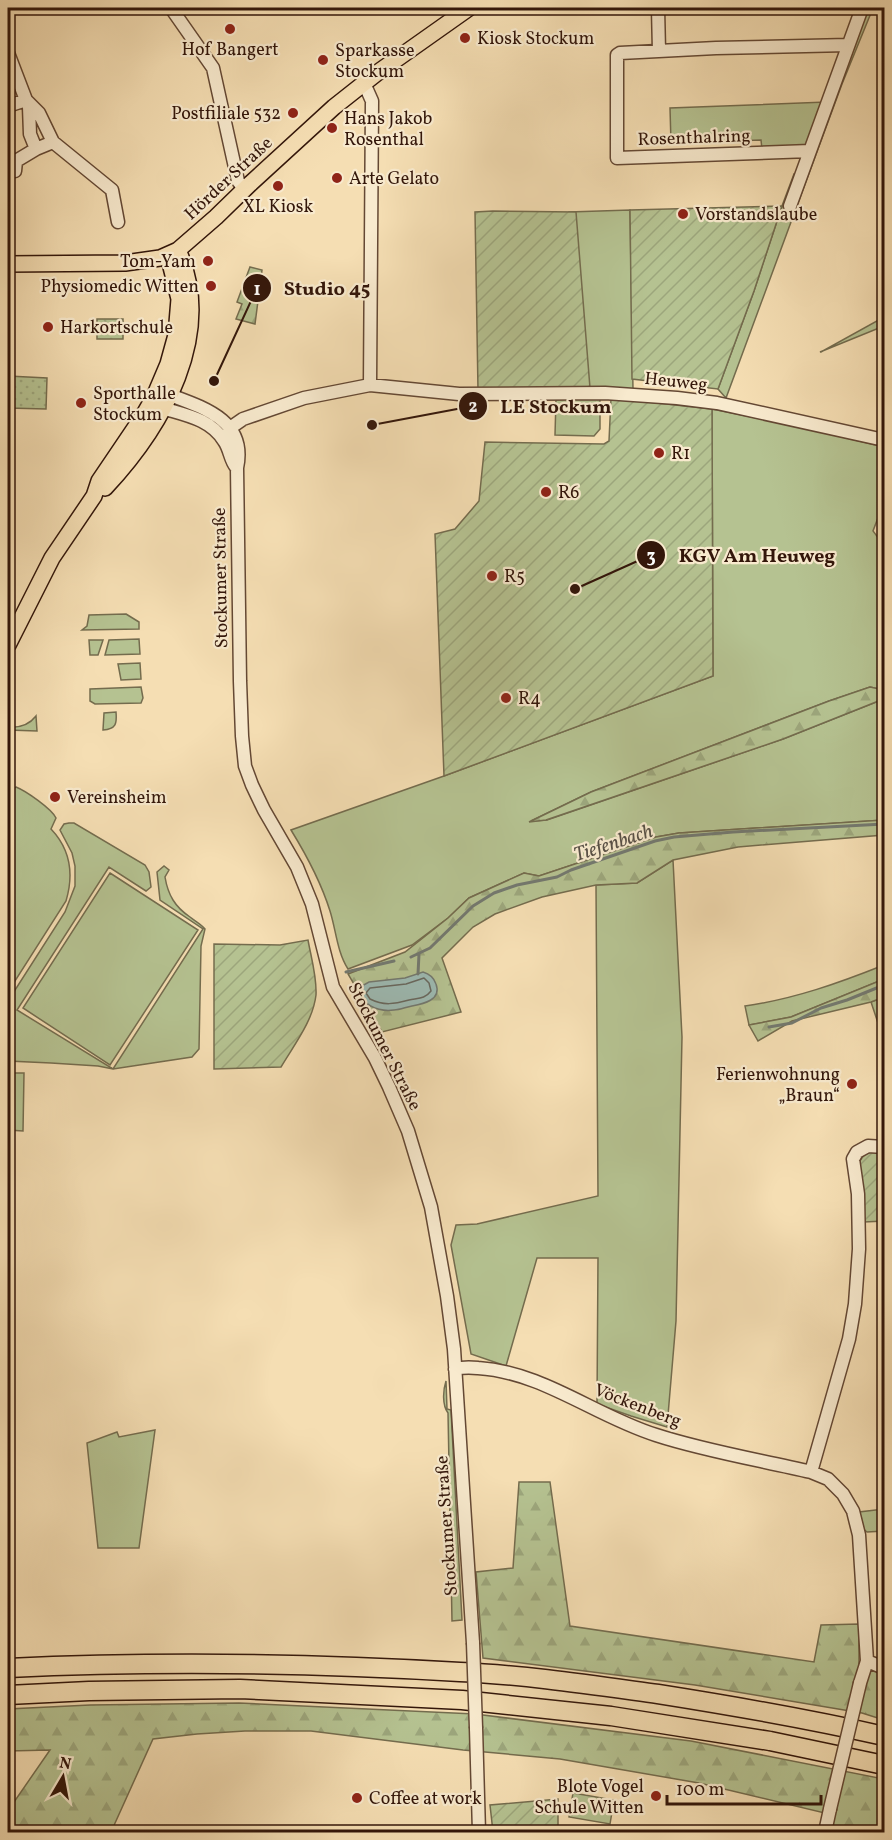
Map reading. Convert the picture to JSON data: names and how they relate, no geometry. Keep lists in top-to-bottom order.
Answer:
{
  "streets": {
    "main road": ["Hörder Straße"],
    "street": [
      "Rosenthalring",
      "Heuweg",
      "Stockumer Straße",
      "Vöckenberg"
    ]
  },
  "crossings": [
    ["Heuweg", "Stockumer Straße"],
    ["Stockumer Straße", "Vöckenberg"]
  ],
  "water": ["Tiefenbach"],
  "places": [
    "Hof Bangert",
    "Kiosk Stockum",
    "Sparkasse Stockum",
    "Postfiliale 532",
    "Hans Jakob Rosenthal",
    "Arte Gelato",
    "XL Kiosk",
    "Vorstandslaube",
    "Tom-Yam",
    "Physiomedic Witten",
    "Harkortschule",
    "Studio 45",
    "Sporthalle Stockum",
    "LE Stockum",
    "R1",
    "R6",
    "R5",
    "KGV Am Heuweg",
    "R4",
    "Vereinsheim",
    "Ferienwohnung „Braun“",
    "Blote Vogel Schule Witten",
    "Coffee at work"
  ],
  "scale_bar": "100 m",
  "north": "top"
}
